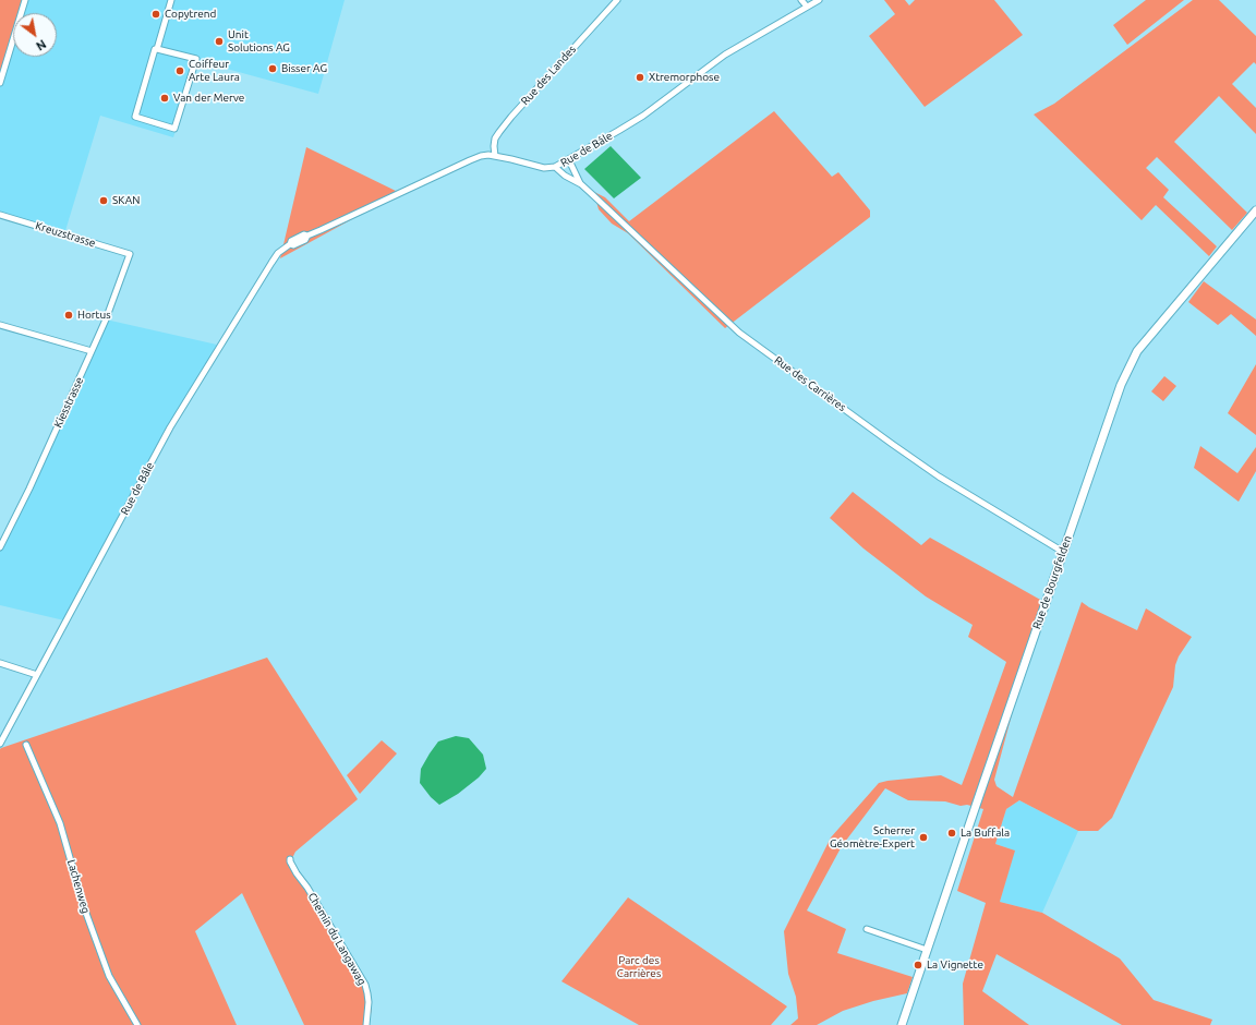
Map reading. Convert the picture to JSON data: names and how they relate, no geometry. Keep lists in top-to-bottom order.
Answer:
{
  "streets": {
    "main road": ["Rue de Bourgfelden"],
    "street": [
      "Rue des Landes",
      "Rue de Bâle",
      "Kreuzstrasse",
      "Rue des Carrières",
      "Kiesstrasse",
      "Lachenweg",
      "Chemin du Langawag"
    ]
  },
  "crossings": [
    ["Rue des Landes", "Rue de Bâle"],
    ["Rue de Bâle", "Rue des Carrières"],
    ["Kreuzstrasse", "Kiesstrasse"],
    ["Rue des Carrières", "Rue de Bourgfelden"]
  ],
  "parks": ["Parc des Carrières"],
  "places": [
    "Copytrend",
    "Unit Solutions AG",
    "Bisser AG",
    "Coiffeur Arte Laura",
    "Xtremorphose",
    "Van der Merve",
    "SKAN",
    "Hortus",
    "La Buffala",
    "Scherrer Géomètre-Expert",
    "La Vignette"
  ],
  "north": "bottom right"
}
